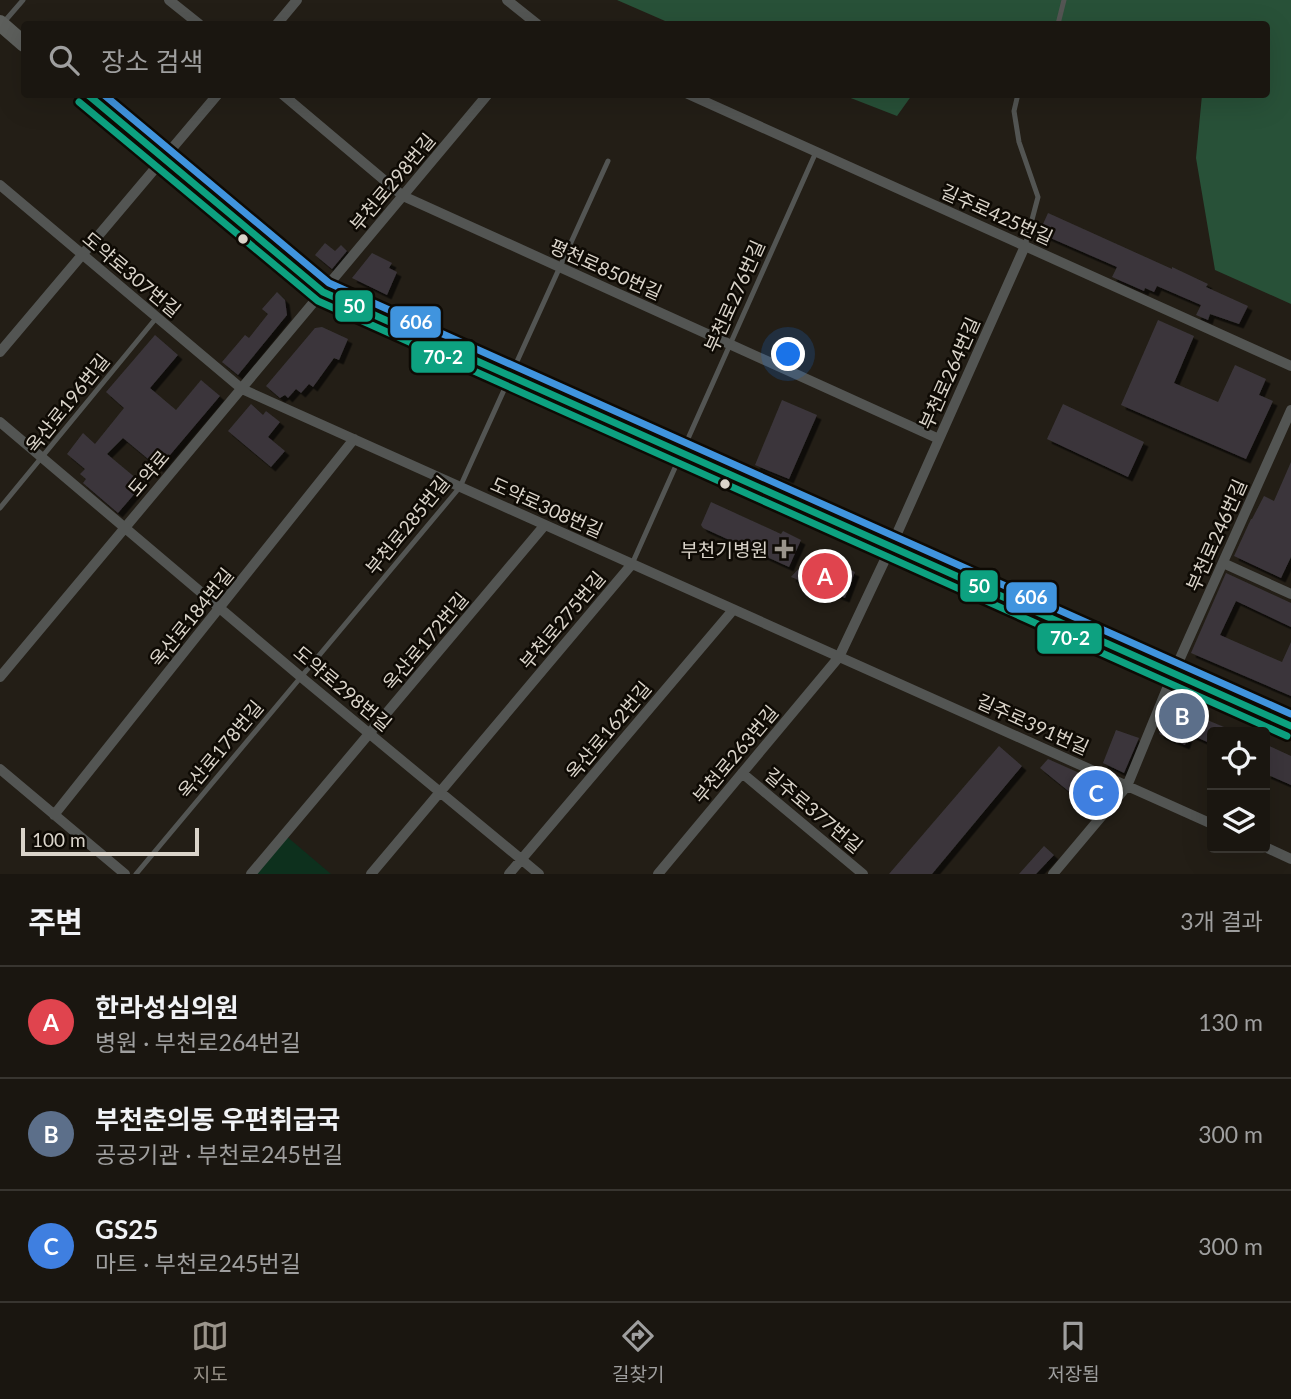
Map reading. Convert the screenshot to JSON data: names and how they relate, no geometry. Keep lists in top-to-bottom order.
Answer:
{
  "streets": {
    "street": [
      "부천로298번길",
      "길주로425번길",
      "평천로850번길",
      "도약로307번길",
      "부천로264번길",
      "도약로",
      "도약로308번길",
      "부천로246번길",
      "옥산로184번길",
      "부천로275번길",
      "옥산로172번길",
      "도약로298번길",
      "길주로391번길",
      "옥산로162번길",
      "부천로263번길",
      "길주로377번길"
    ],
    "lane": [
      "부천로276번길",
      "옥산로196번길",
      "부천로285번길",
      "옥산로178번길"
    ]
  },
  "crossings": [
    ["부천로298번길", "평천로850번길"],
    ["부천로298번길", "도약로"],
    ["길주로425번길", "부천로276번길"],
    ["길주로425번길", "부천로264번길"],
    ["평천로850번길", "부천로276번길"],
    ["평천로850번길", "부천로264번길"],
    ["평천로850번길", "부천로285번길"],
    ["도약로307번길", "옥산로196번길"],
    ["도약로307번길", "도약로"],
    ["도약로307번길", "도약로308번길"],
    ["부천로276번길", "부천로275번길"],
    ["부천로264번길", "도약로308번길"],
    ["부천로264번길", "길주로391번길"],
    ["부천로264번길", "부천로263번길"],
    ["옥산로196번길", "도약로298번길"],
    ["도약로", "도약로308번길"],
    ["도약로", "도약로298번길"],
    ["도약로308번길", "부천로285번길"],
    ["도약로308번길", "옥산로184번길"],
    ["도약로308번길", "부천로275번길"],
    ["도약로308번길", "옥산로172번길"],
    ["도약로308번길", "길주로391번길"],
    ["도약로308번길", "옥산로162번길"],
    ["도약로308번길", "부천로263번길"],
    ["부천로285번길", "도약로298번길"],
    ["부천로285번길", "옥산로178번길"],
    ["부천로246번길", "길주로391번길"],
    ["옥산로184번길", "도약로298번길"],
    ["부천로275번길", "도약로298번길"],
    ["옥산로172번길", "도약로298번길"],
    ["도약로298번길", "옥산로162번길"],
    ["도약로298번길", "옥산로178번길"],
    ["길주로391번길", "부천로263번길"],
    ["부천로263번길", "길주로377번길"]
  ],
  "places": {
    "health": ["부천기병원"]
  },
  "lines": ["transit line 50", "transit line 606", "transit line 70-2"],
  "scale_bar": "100 m",
  "page": {
    "search": "장소 검색",
    "pins": ["A", "B", "C"],
    "scale": "100 m",
    "heading": ["주변", "3개 결과"],
    "list": [
      {
        "mark": "A",
        "name": "한라성심의원",
        "note": "병원 · 부천로264번길",
        "value": "130 m"
      },
      {
        "mark": "B",
        "name": "부천춘의동 우편취급국",
        "note": "공공기관 · 부천로245번길",
        "value": "300 m"
      },
      {
        "mark": "C",
        "name": "GS25",
        "note": "마트 · 부천로245번길",
        "value": "300 m"
      }
    ],
    "nav": ["지도", "길찾기", "저장됨"]
  }
}
